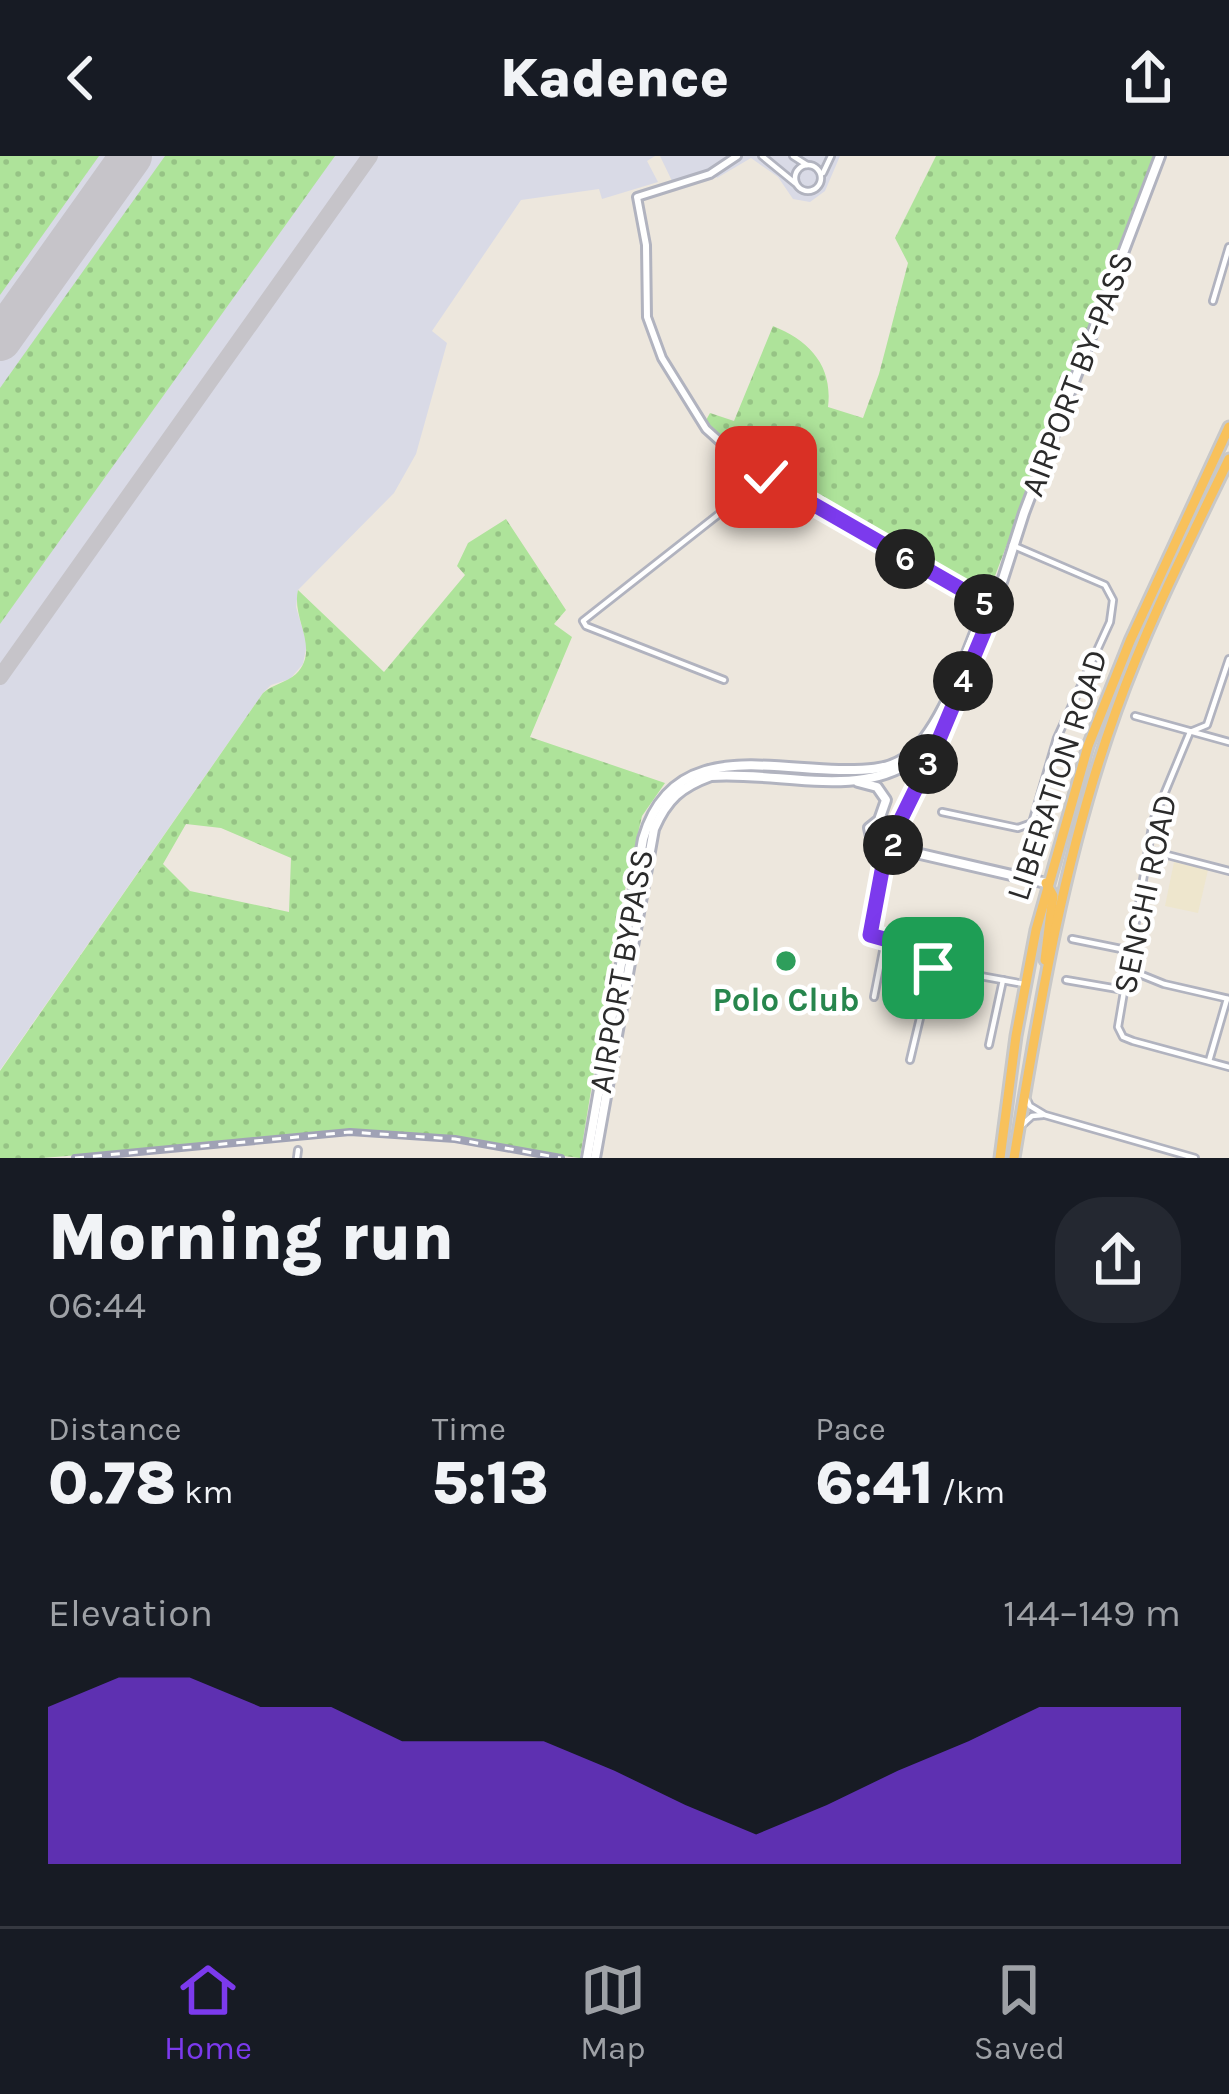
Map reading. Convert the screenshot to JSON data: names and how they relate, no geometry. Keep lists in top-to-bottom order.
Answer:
{
  "streets": {
    "highway": ["LIBERATION ROAD"],
    "main road": ["AIRPORT BY-PASS", "AIRPORT BYPASS"],
    "street": ["SENCHI ROAD"]
  },
  "crossings": [
    ["AIRPORT BY-PASS", "AIRPORT BYPASS"]
  ],
  "places": ["Polo Club"],
  "page": {
    "header": "Kadence",
    "pins": [
      "6",
      "5",
      "4",
      "3",
      "2"
    ],
    "heading": ["Morning run", "06:44"],
    "stats": [
      ["Distance", "0.78 km"],
      ["Time", "5:13"],
      ["Pace", "6:41 /km"]
    ],
    "chart": ["Elevation", "144–149 m"],
    "tabs": ["Home", "Map", "Saved"]
  }
}
